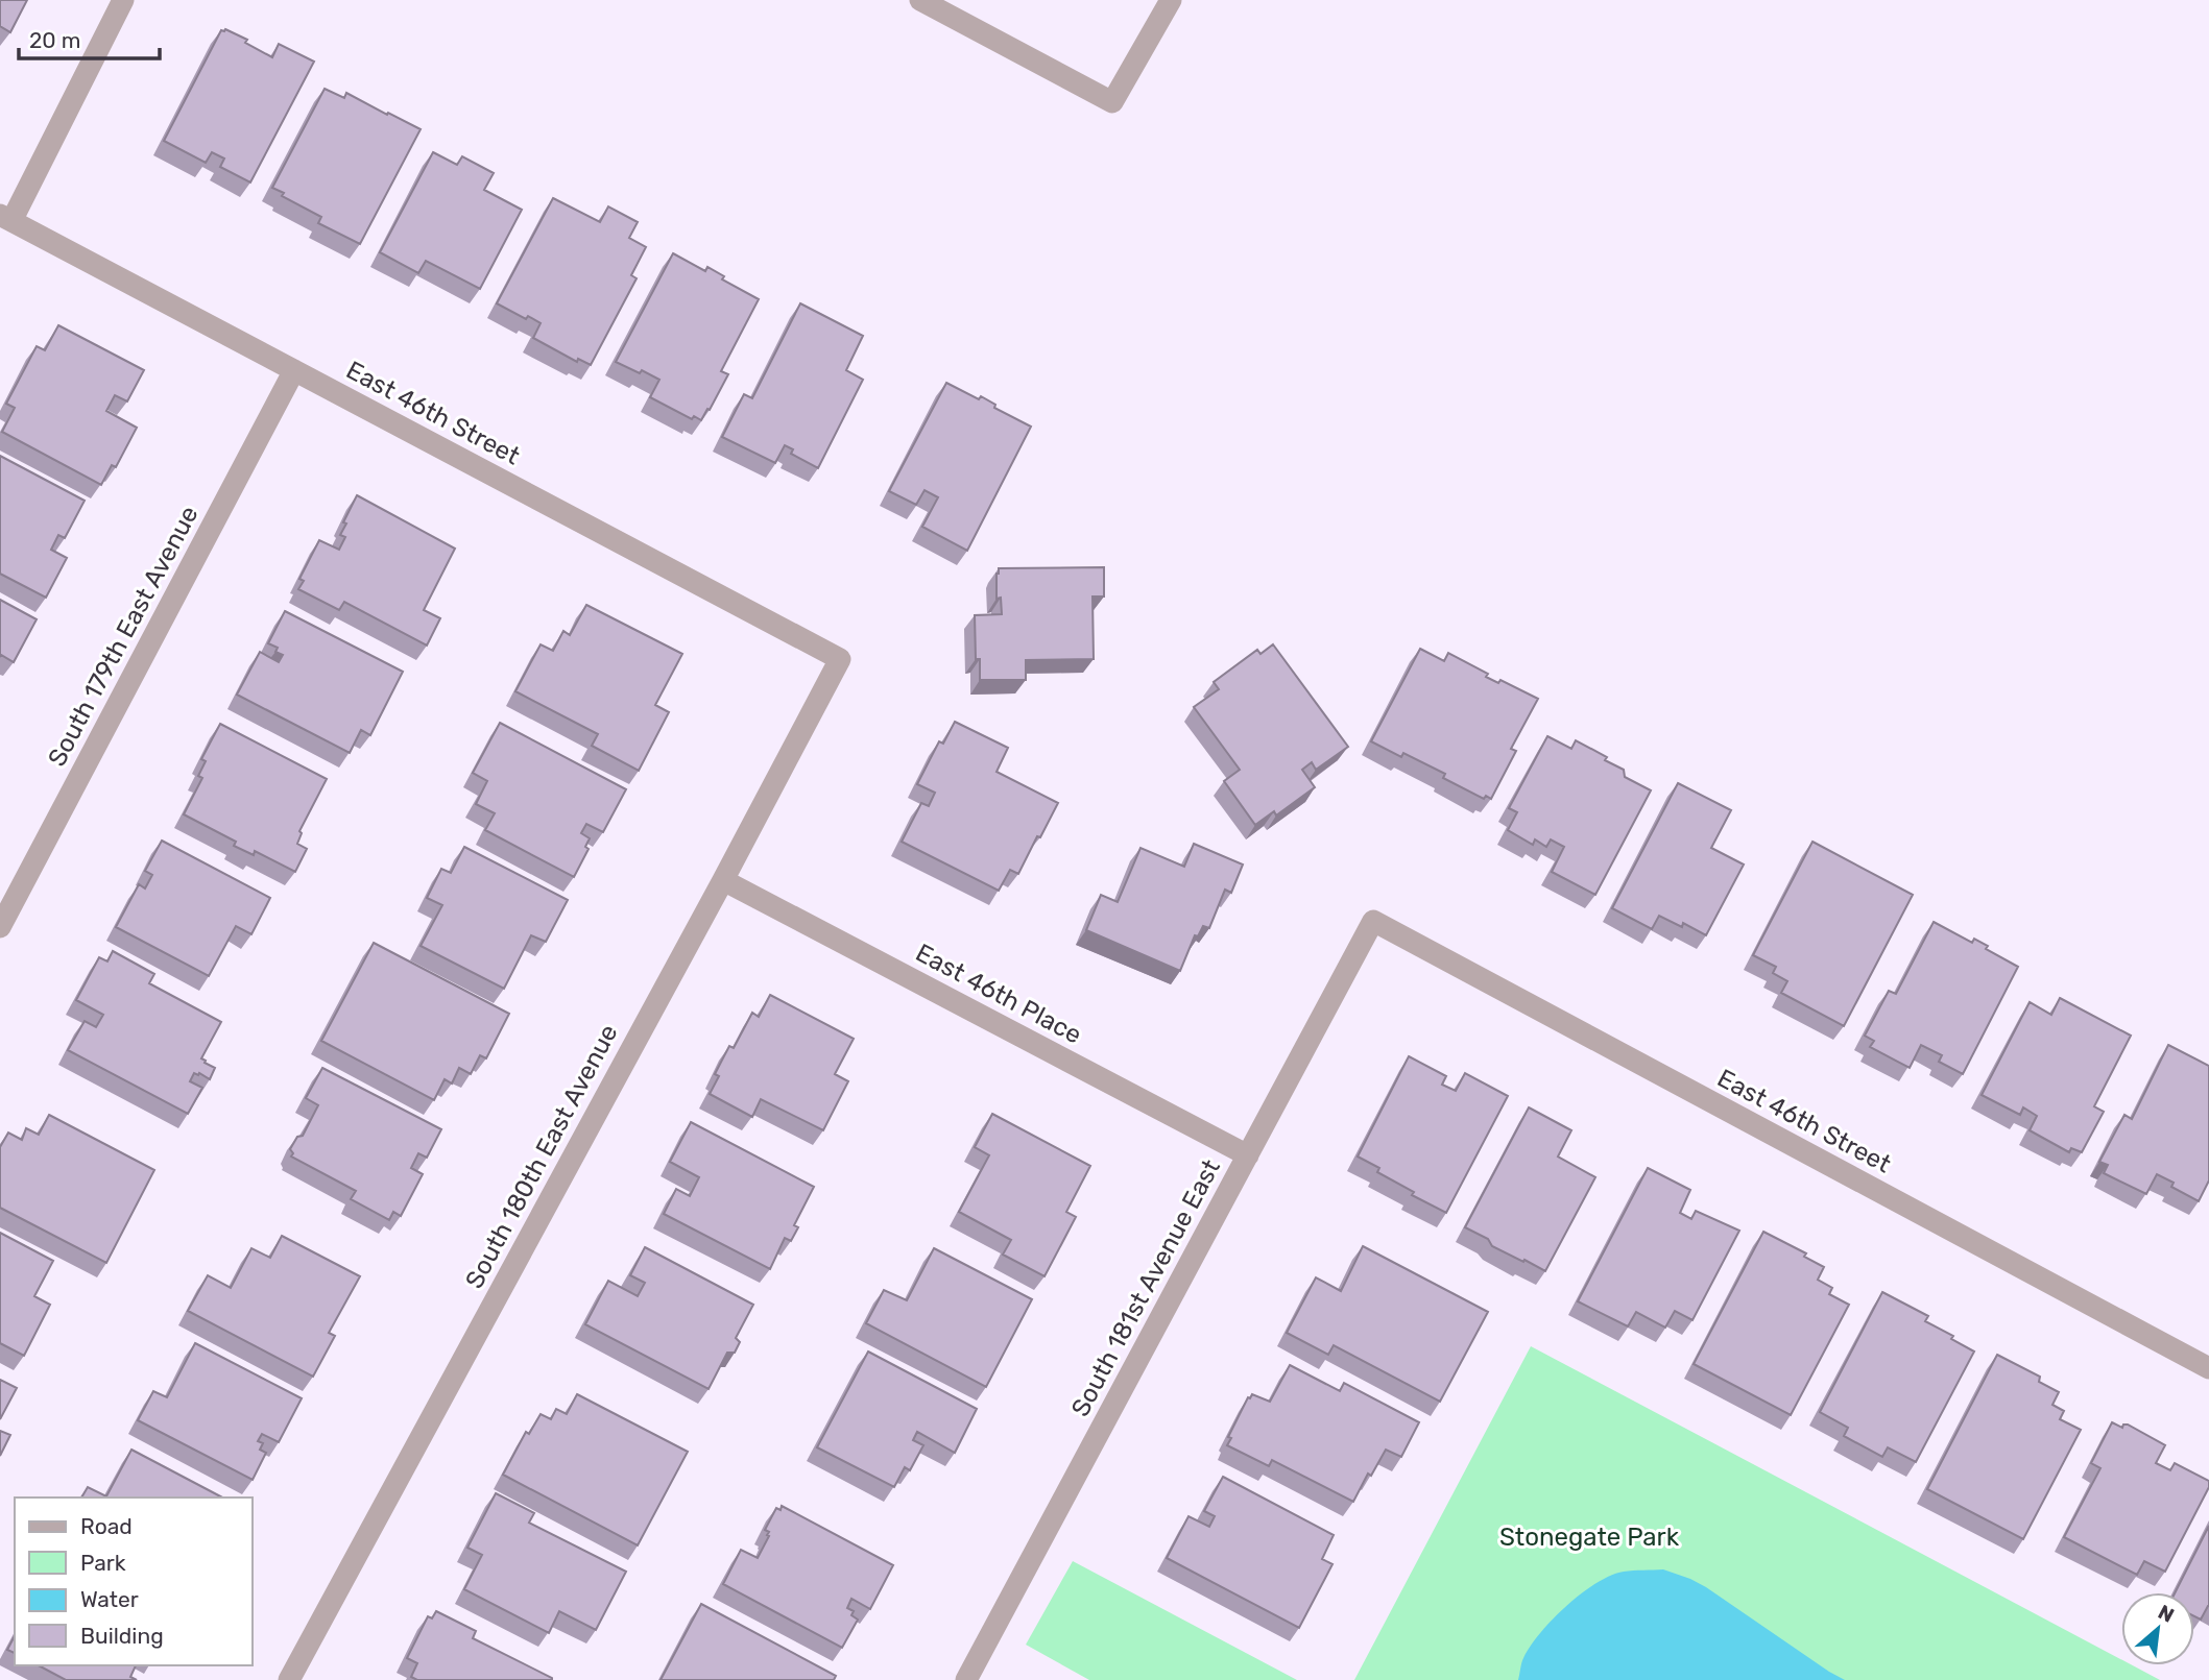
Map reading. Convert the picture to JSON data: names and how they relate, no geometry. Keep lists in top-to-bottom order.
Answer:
{
  "streets": {
    "street": [
      "East 46th Street",
      "South 179th East Avenue",
      "East 46th Place",
      "South 180th East Avenue",
      "South 181st Avenue East"
    ]
  },
  "crossings": [
    ["East 46th Street", "South 179th East Avenue"],
    ["East 46th Street", "South 180th East Avenue"],
    ["East 46th Street", "South 181st Avenue East"],
    ["East 46th Place", "South 180th East Avenue"],
    ["East 46th Place", "South 181st Avenue East"]
  ],
  "parks": ["Stonegate Park"],
  "legend": [
    "Road",
    "Park",
    "Water",
    "Building"
  ],
  "scale_bar": "20 m",
  "north": "top right"
}
